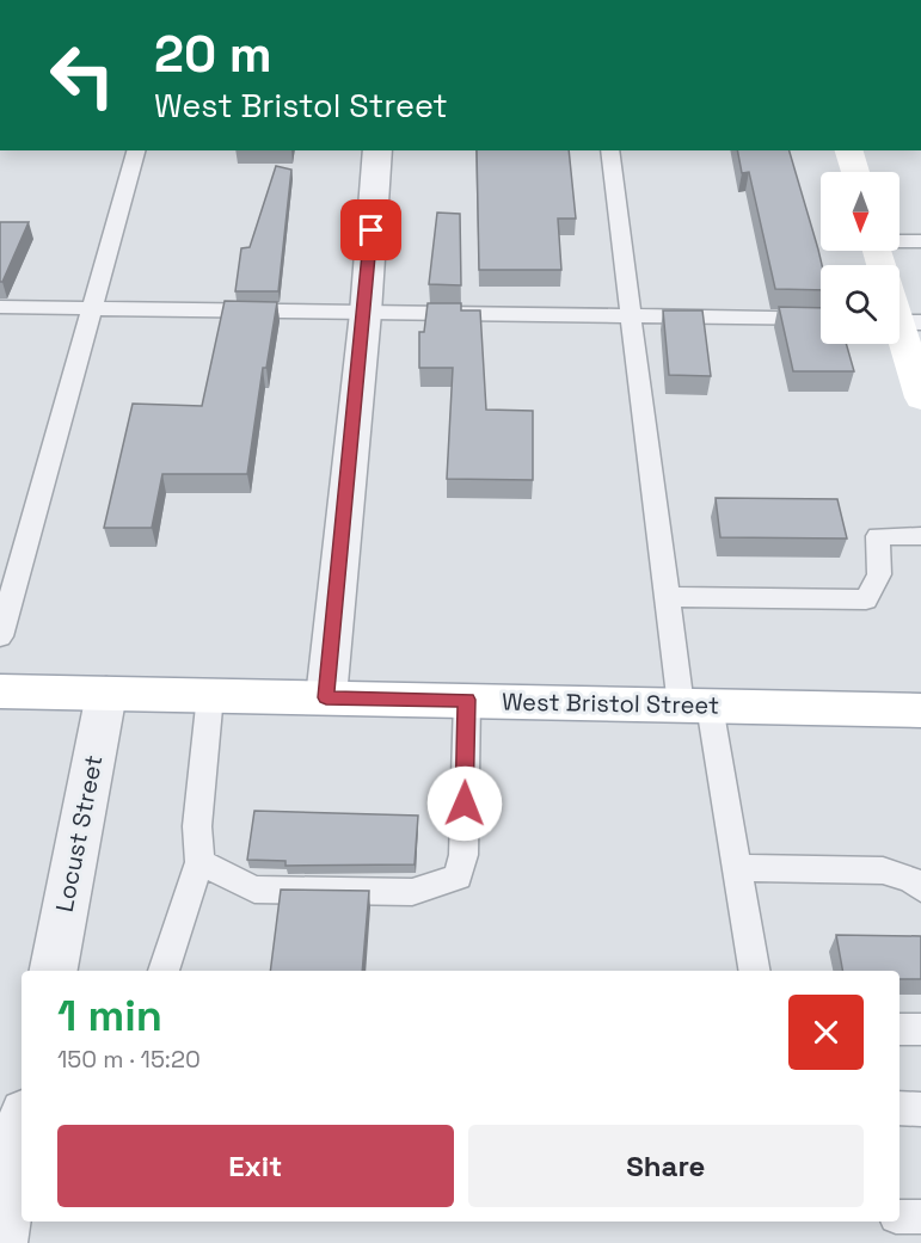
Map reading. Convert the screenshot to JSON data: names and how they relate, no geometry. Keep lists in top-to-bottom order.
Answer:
{
  "streets": {
    "main road": ["West Bristol Street"],
    "street": ["Locust Street"]
  },
  "crossings": [
    ["West Bristol Street", "Locust Street"]
  ],
  "north": "bottom",
  "page": {
    "turn": ["20 m", "West Bristol Street"],
    "heading": ["1 min", "150 m · 15:20"],
    "buttons": ["Exit", "Share"]
  }
}
